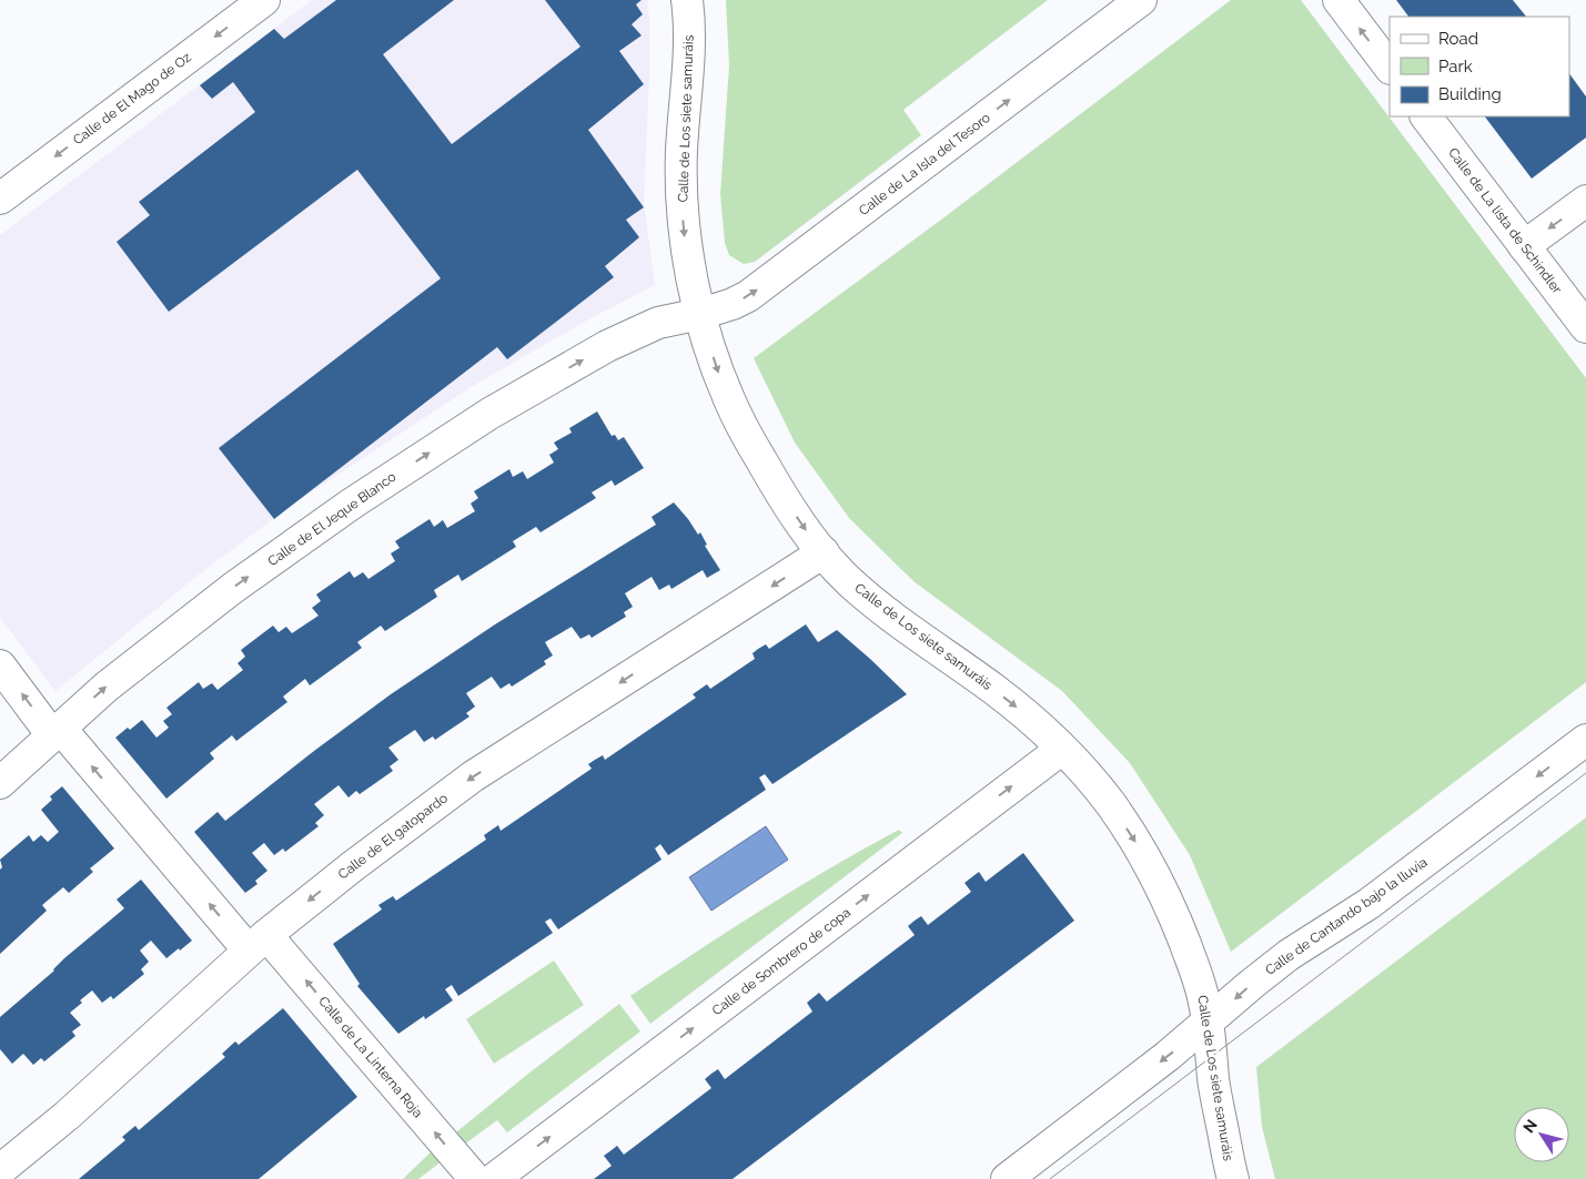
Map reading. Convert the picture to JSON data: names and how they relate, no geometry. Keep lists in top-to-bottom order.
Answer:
{
  "streets": {
    "street": [
      "Calle de El Mago de Oz",
      "Calle de Los siete samuráis",
      "Calle de La Isla del Tesoro",
      "Calle de La lista de Schindler",
      "Calle de El Jeque Blanco",
      "Calle de El gatopardo",
      "Calle de Cantando bajo la lluvia",
      "Calle de Sombrero de copa",
      "Calle de La Linterna Roja"
    ]
  },
  "crossings": [
    ["Calle de Los siete samuráis", "Calle de La Isla del Tesoro"],
    ["Calle de Los siete samuráis", "Calle de El Jeque Blanco"],
    ["Calle de Los siete samuráis", "Calle de El gatopardo"],
    ["Calle de Los siete samuráis", "Calle de Cantando bajo la lluvia"],
    ["Calle de Los siete samuráis", "Calle de Sombrero de copa"],
    ["Calle de La Isla del Tesoro", "Calle de El Jeque Blanco"],
    ["Calle de El Jeque Blanco", "Calle de La Linterna Roja"],
    ["Calle de El gatopardo", "Calle de La Linterna Roja"],
    ["Calle de Sombrero de copa", "Calle de La Linterna Roja"]
  ],
  "one_way": [
    "Calle de El Mago de Oz",
    "Calle de Los siete samuráis",
    "Calle de La Isla del Tesoro",
    "Calle de El Jeque Blanco",
    "Calle de El gatopardo",
    "Calle de Cantando bajo la lluvia",
    "Calle de Sombrero de copa",
    "Calle de La Linterna Roja"
  ],
  "legend": ["Road", "Park", "Building"],
  "north": "top left"
}
